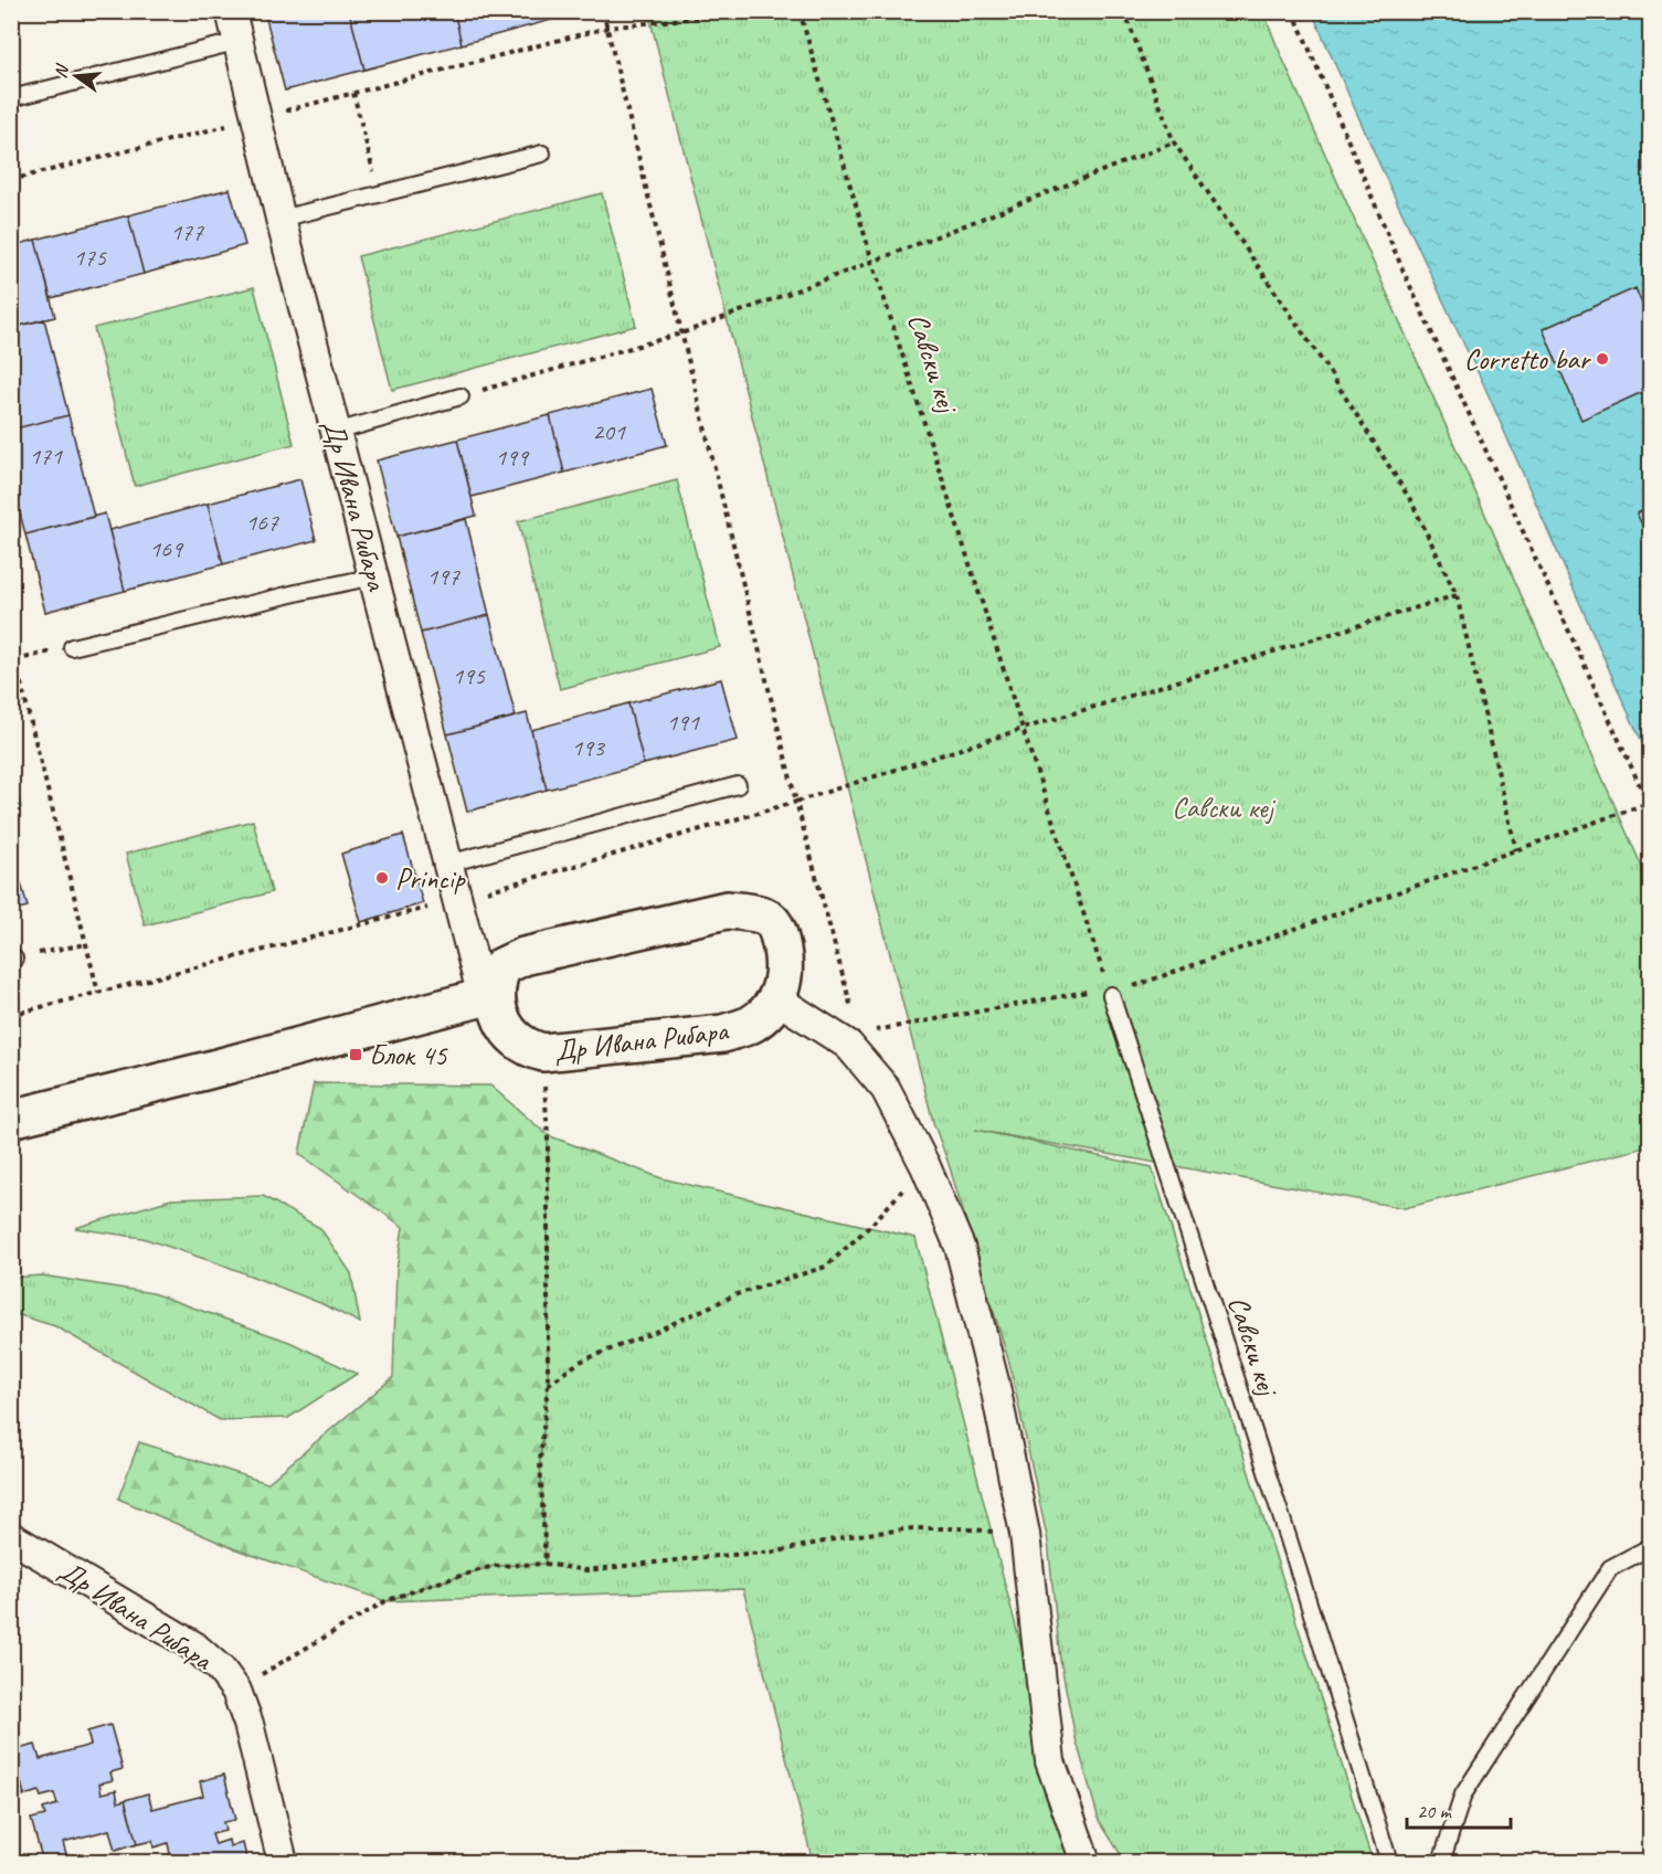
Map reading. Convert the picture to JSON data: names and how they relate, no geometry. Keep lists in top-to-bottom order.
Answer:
{
  "streets": {
    "street": ["Др Ивана Рибара"],
    "lane": ["Савски кеј"]
  },
  "parks": ["Савски кеј"],
  "places": {
    "other": ["Corretto bar", "Princip"],
    "transit": ["Блок 45"]
  },
  "house_numbers": [
    "177",
    "175",
    "201",
    "171",
    "199",
    "167",
    "169",
    "197",
    "195",
    "191",
    "193"
  ],
  "scale_bar": "20 m",
  "north": "left"
}
